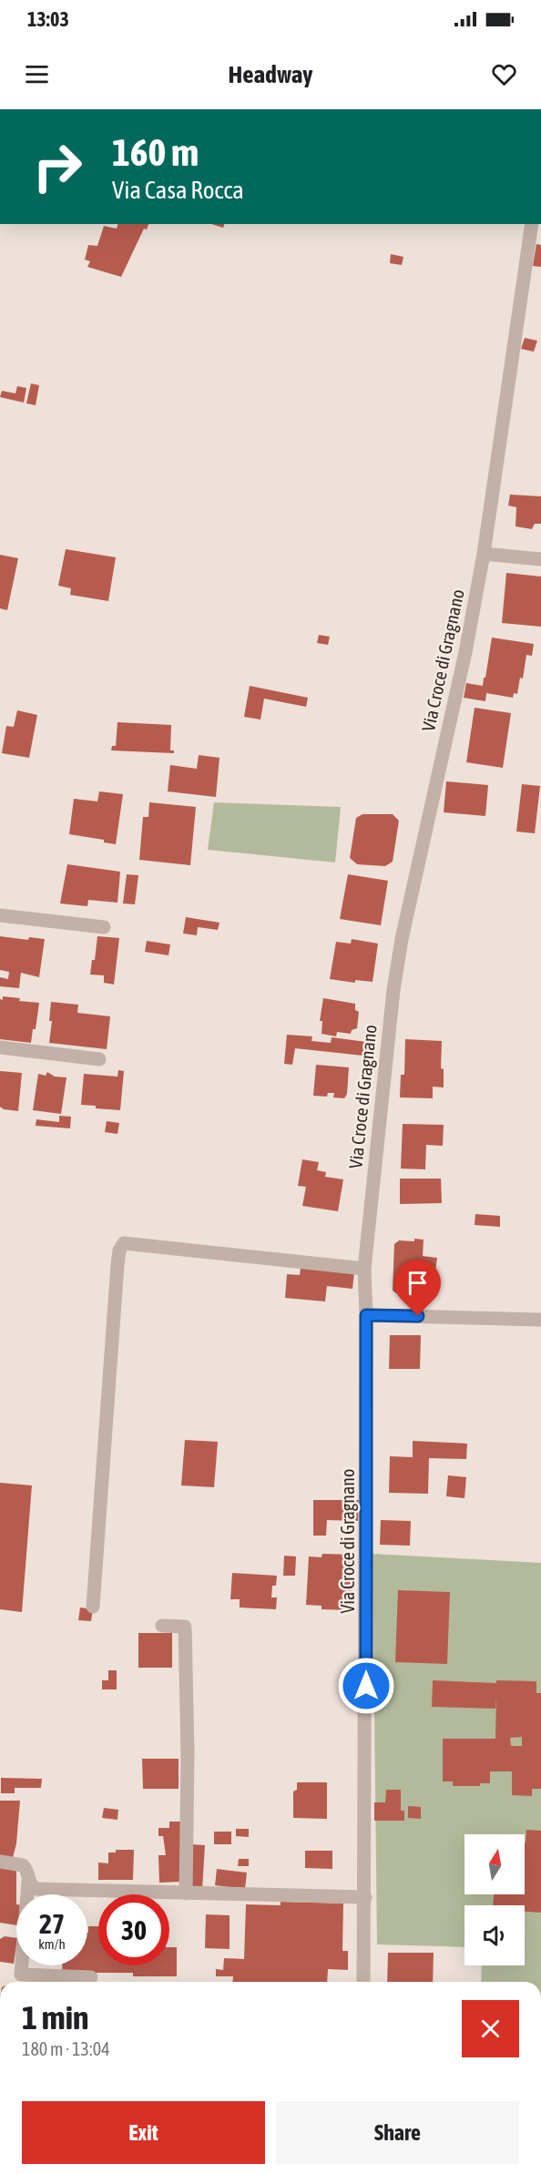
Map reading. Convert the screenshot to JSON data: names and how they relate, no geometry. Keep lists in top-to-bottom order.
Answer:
{
  "streets": {
    "street": ["Via Croce di Gragnano"]
  },
  "north": "top",
  "page": {
    "status": "13:03",
    "header": "Headway",
    "turn": ["160 m", "Via Casa Rocca"],
    "speed": "27 km/h",
    "limit": "30",
    "heading": ["1 min", "180 m · 13:04"],
    "buttons": ["Exit", "Share"]
  }
}
